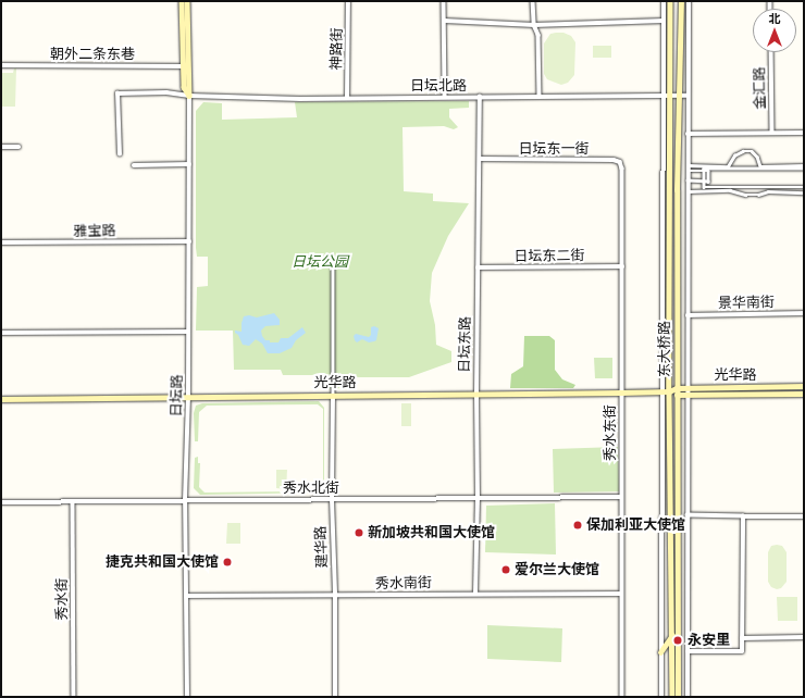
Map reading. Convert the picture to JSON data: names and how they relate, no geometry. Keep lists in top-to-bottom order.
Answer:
{
  "streets": {
    "main road": ["东大桥路", "光华路"],
    "street": [
      "神路街",
      "朝外二条东巷",
      "日坛北路",
      "金汇路",
      "日坛东一街",
      "雅宝路",
      "日坛东二街",
      "景华南街",
      "日坛东路",
      "日坛路",
      "秀水东街",
      "秀水北街",
      "建华路",
      "秀水南街",
      "秀水街"
    ]
  },
  "crossings": [
    ["神路街", "日坛北路"],
    ["日坛北路", "日坛东路"],
    ["日坛北路", "东大桥路"],
    ["日坛北路", "日坛路"],
    ["日坛东一街", "日坛东路"],
    ["日坛东一街", "秀水东街"],
    ["雅宝路", "日坛路"],
    ["日坛东二街", "日坛东路"],
    ["日坛东二街", "秀水东街"],
    ["日坛东路", "光华路"],
    ["日坛东路", "秀水北街"],
    ["日坛东路", "秀水南街"],
    ["东大桥路", "光华路"],
    ["光华路", "日坛路"],
    ["光华路", "秀水东街"],
    ["光华路", "建华路"],
    ["日坛路", "秀水北街"],
    ["日坛路", "秀水南街"],
    ["秀水东街", "秀水北街"],
    ["秀水东街", "秀水南街"],
    ["秀水北街", "建华路"],
    ["秀水北街", "秀水街"],
    ["建华路", "秀水南街"]
  ],
  "parks": ["日坛公园"],
  "places": [
    "保加利亚大使馆",
    "新加坡共和国大使馆",
    "捷克共和国大使馆",
    "爱尔兰大使馆",
    "永安里"
  ],
  "north": "top"
}
